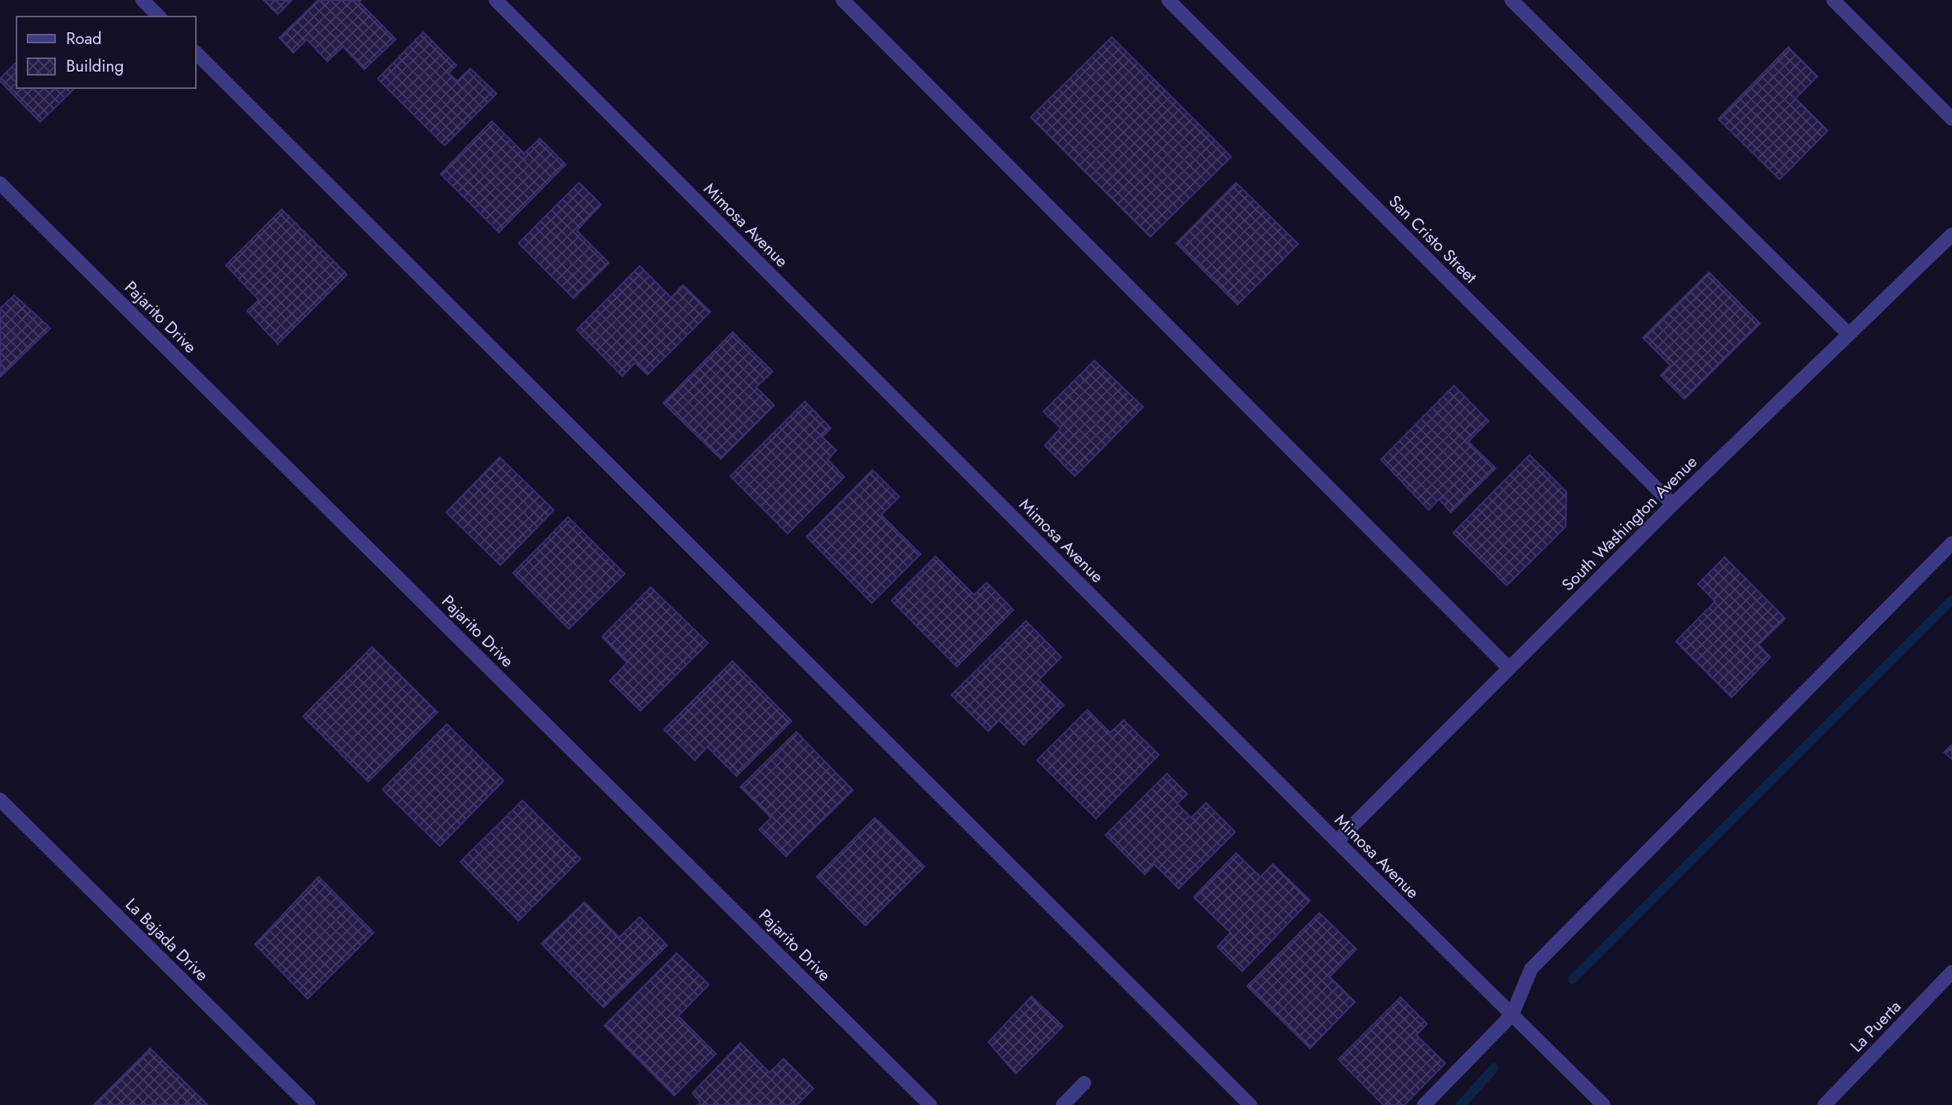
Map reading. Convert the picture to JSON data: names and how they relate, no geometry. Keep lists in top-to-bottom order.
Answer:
{
  "streets": {
    "street": [
      "Mimosa Avenue",
      "San Cristo Street",
      "Pajarito Drive",
      "South Washington Avenue",
      "La Bajada Drive",
      "La Puerta"
    ]
  },
  "crossings": [
    ["Mimosa Avenue", "South Washington Avenue"],
    ["San Cristo Street", "South Washington Avenue"]
  ],
  "legend": ["Road", "Building"]
}
